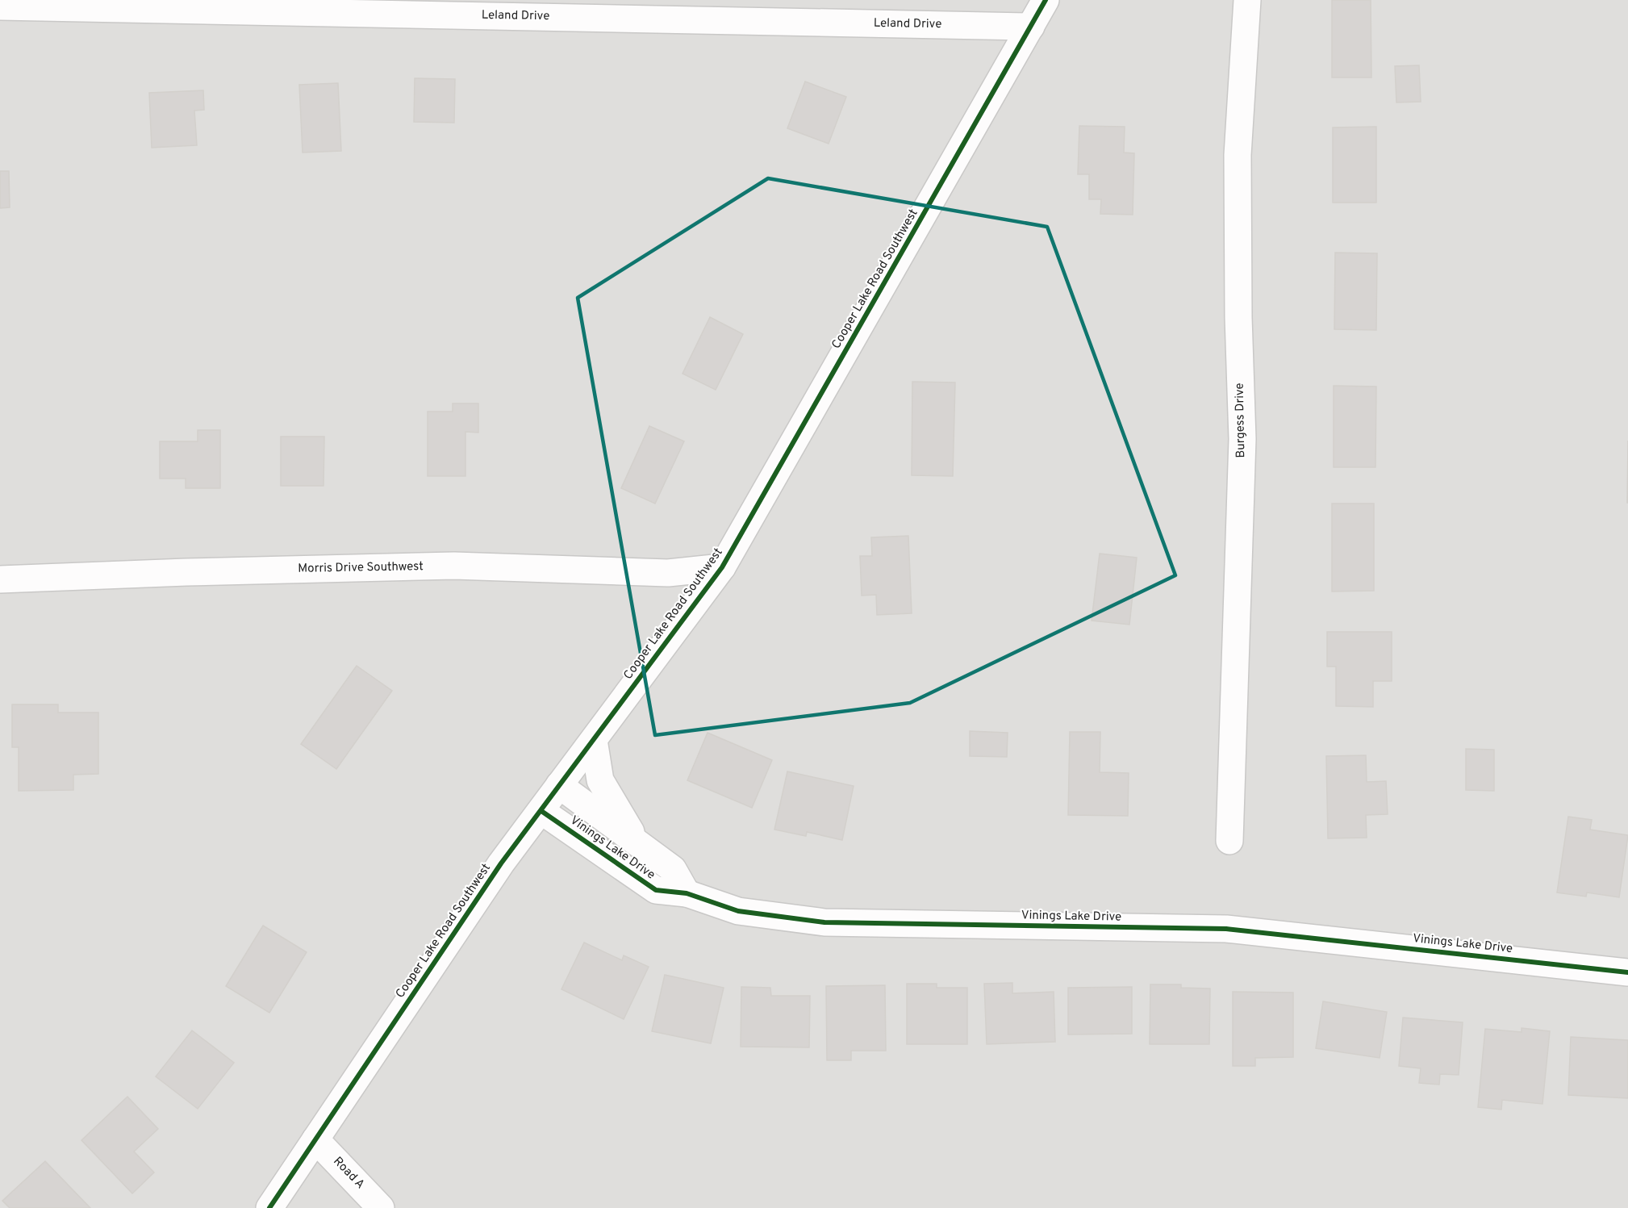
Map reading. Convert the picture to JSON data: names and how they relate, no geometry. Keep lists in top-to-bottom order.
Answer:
{
  "streets": {
    "street": [
      "Leland Drive",
      "Cooper Lake Road Southwest",
      "Burgess Drive",
      "Morris Drive Southwest",
      "Vinings Lake Drive",
      "Road A"
    ]
  },
  "crossings": [
    ["Leland Drive", "Cooper Lake Road Southwest"],
    ["Cooper Lake Road Southwest", "Morris Drive Southwest"],
    ["Cooper Lake Road Southwest", "Vinings Lake Drive"],
    ["Cooper Lake Road Southwest", "Road A"]
  ]
}
